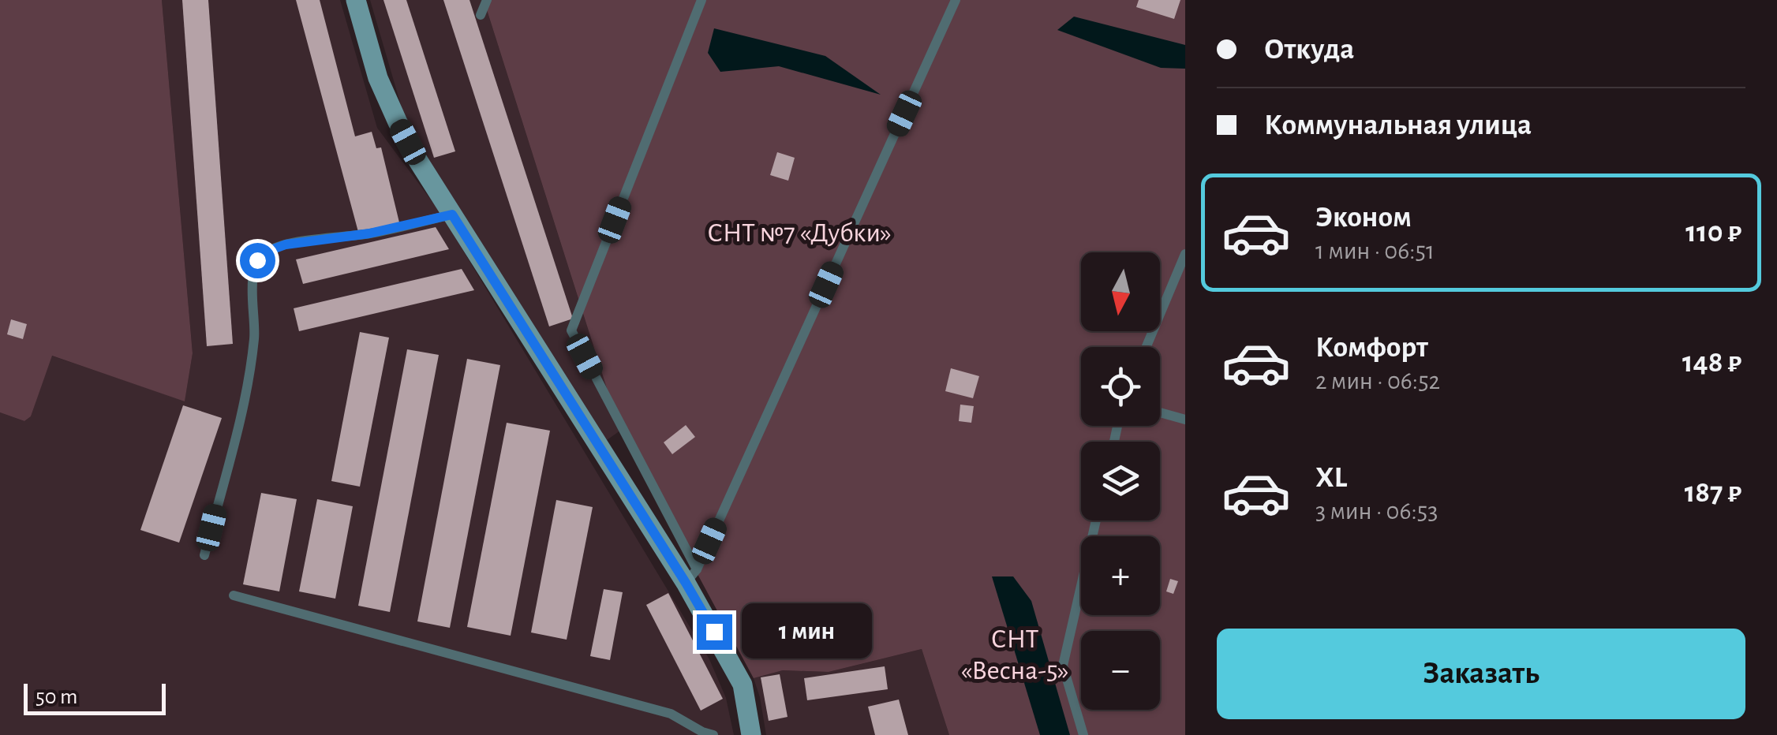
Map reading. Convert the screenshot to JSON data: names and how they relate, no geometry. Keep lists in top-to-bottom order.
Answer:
{
  "parks": ["СНТ №7 «Дубки»", "СНТ «Весна-5»"],
  "scale_bar": "50 m",
  "north": "bottom",
  "page": {
    "banner": ["Откуда", "Коммунальная улица"],
    "list": [
      {
        "name": "Эконом",
        "note": "1 мин · 06:51",
        "value": "110 ₽"
      },
      {
        "name": "Комфорт",
        "note": "2 мин · 06:52",
        "value": "148 ₽"
      },
      {
        "name": "XL",
        "note": "3 мин · 06:53",
        "value": "187 ₽"
      }
    ],
    "map_buttons": ["+", "−"],
    "bubble": "1 мин",
    "buttons": "Заказать",
    "scale": "50 m"
  }
}
